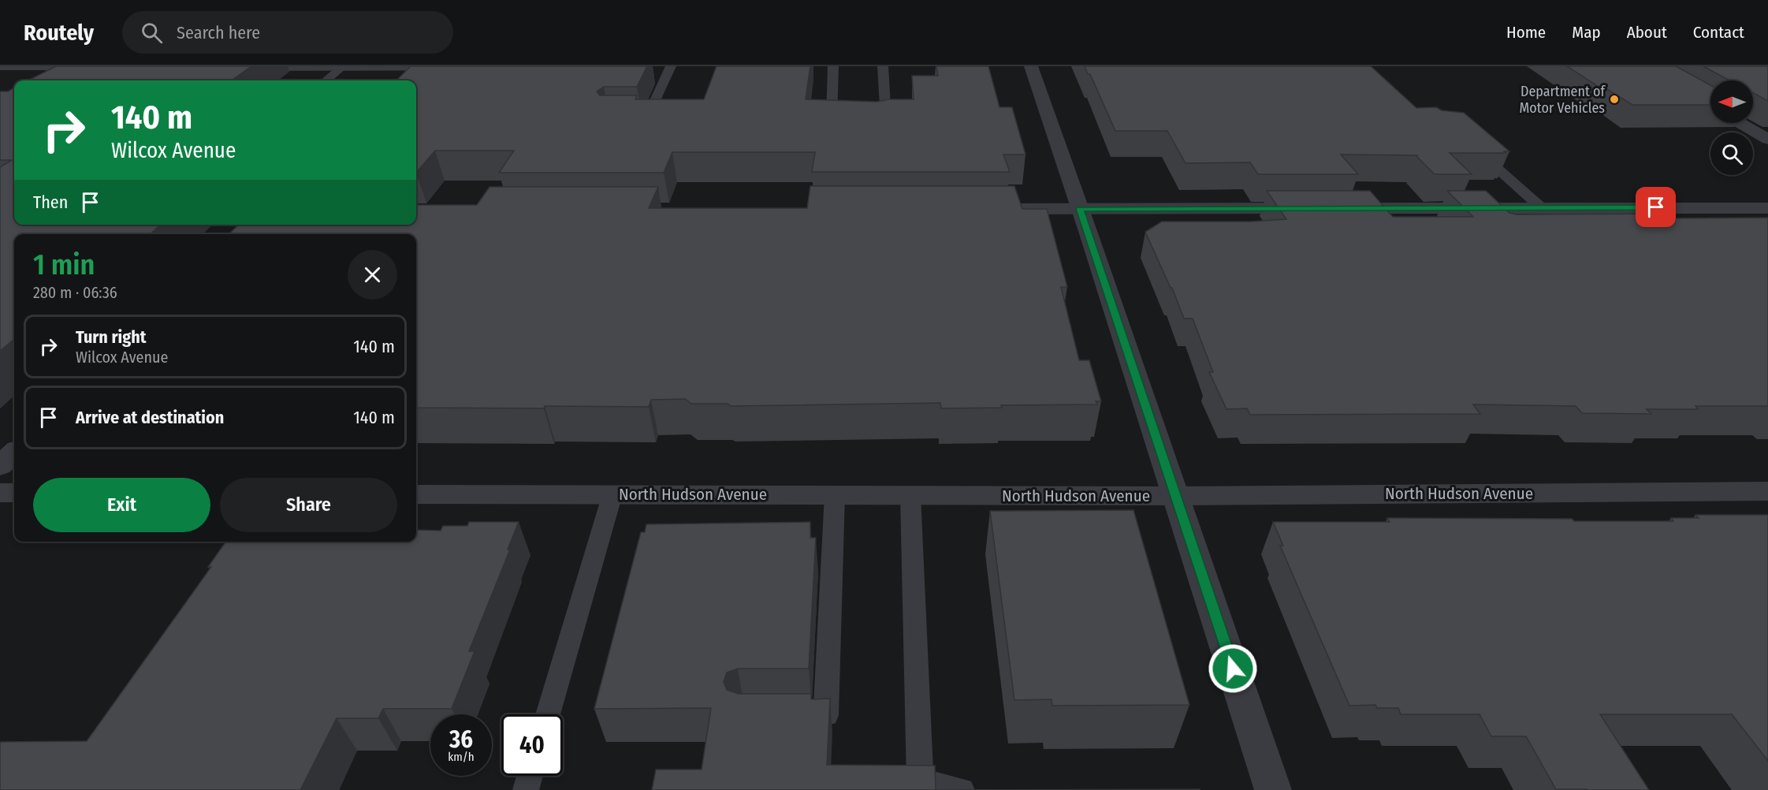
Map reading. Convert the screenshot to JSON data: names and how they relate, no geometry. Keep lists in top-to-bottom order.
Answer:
{
  "streets": {
    "street": ["North Hudson Avenue"]
  },
  "places": ["Department of Motor Vehicles"],
  "north": "left",
  "page": {
    "header": "Routely",
    "search": "Search here",
    "nav": [
      "Home",
      "Map",
      "About",
      "Contact"
    ],
    "turn": ["140 m", "Wilcox Avenue"],
    "then": "Then",
    "heading": ["1 min", "280 m · 06:36"],
    "list": [
      {
        "name": "Turn right",
        "note": "Wilcox Avenue",
        "value": "140 m"
      },
      {
        "name": "Arrive at destination",
        "value": "140 m"
      }
    ],
    "buttons": ["Exit", "Share"],
    "speed": "36 km/h",
    "limit": "40"
  }
}
